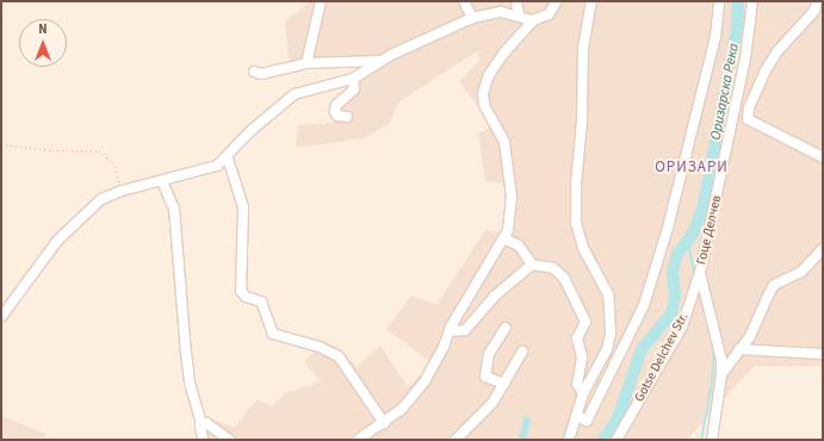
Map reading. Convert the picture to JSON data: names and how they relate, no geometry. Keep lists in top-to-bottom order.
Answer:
{
  "streets": {
    "street": ["Гоце Делчев", "Gotse Delchev Str."]
  },
  "crossings": [
    ["Гоце Делчев", "Gotse Delchev Str."]
  ],
  "districts": ["ОРИЗАРИ"],
  "water": ["Оризарска Река"],
  "north": "top"
}
